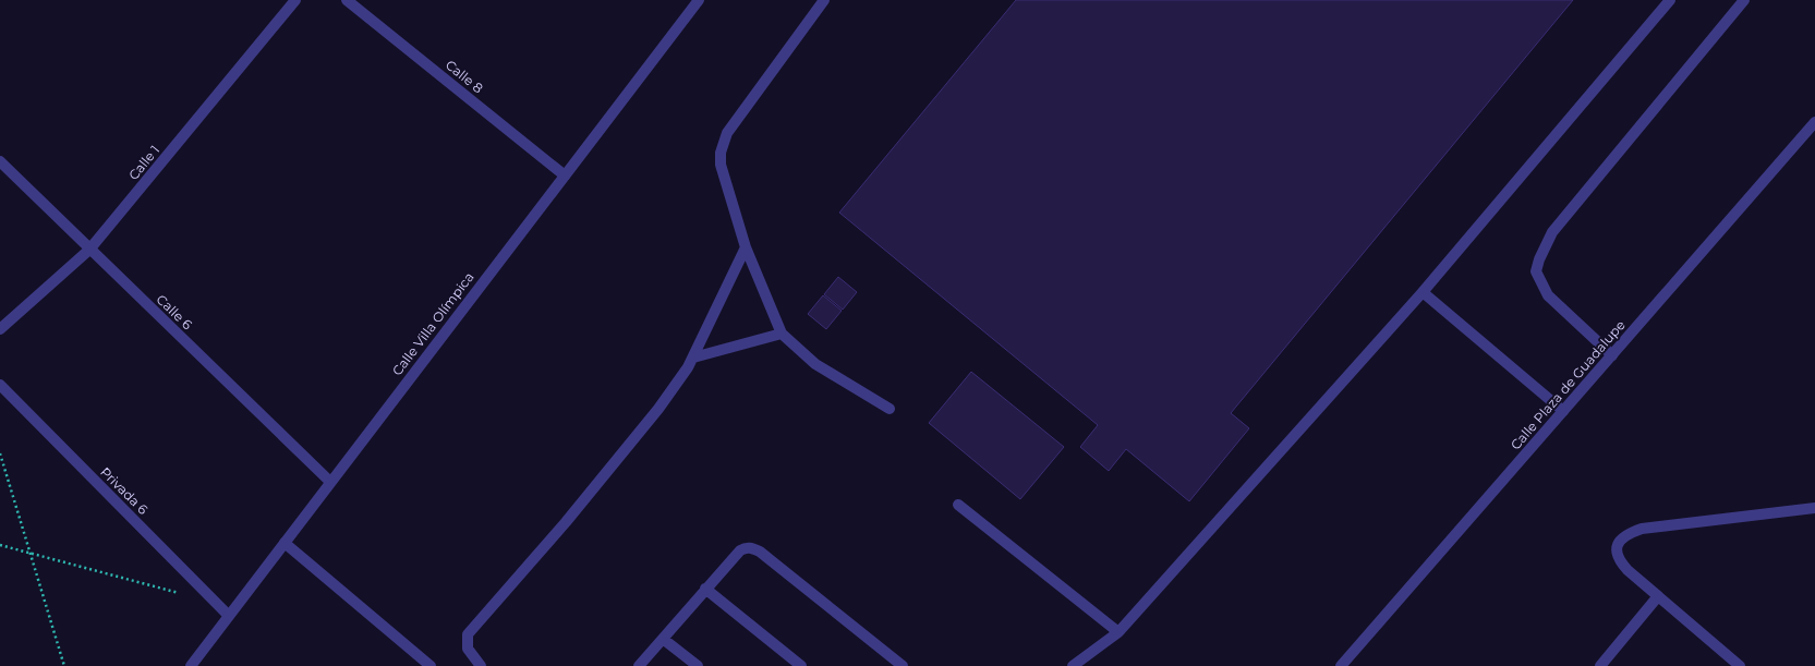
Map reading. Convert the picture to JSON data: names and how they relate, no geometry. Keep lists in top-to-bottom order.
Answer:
{
  "streets": {
    "street": [
      "Calle 8",
      "Calle 1",
      "Calle 6",
      "Calle Villa Olímpica",
      "Calle Plaza de Guadalupe",
      "Privada 6"
    ]
  },
  "crossings": [
    ["Calle 8", "Calle Villa Olímpica"],
    ["Calle 1", "Calle 6"],
    ["Calle 6", "Calle Villa Olímpica"],
    ["Calle Villa Olímpica", "Privada 6"]
  ]
}
